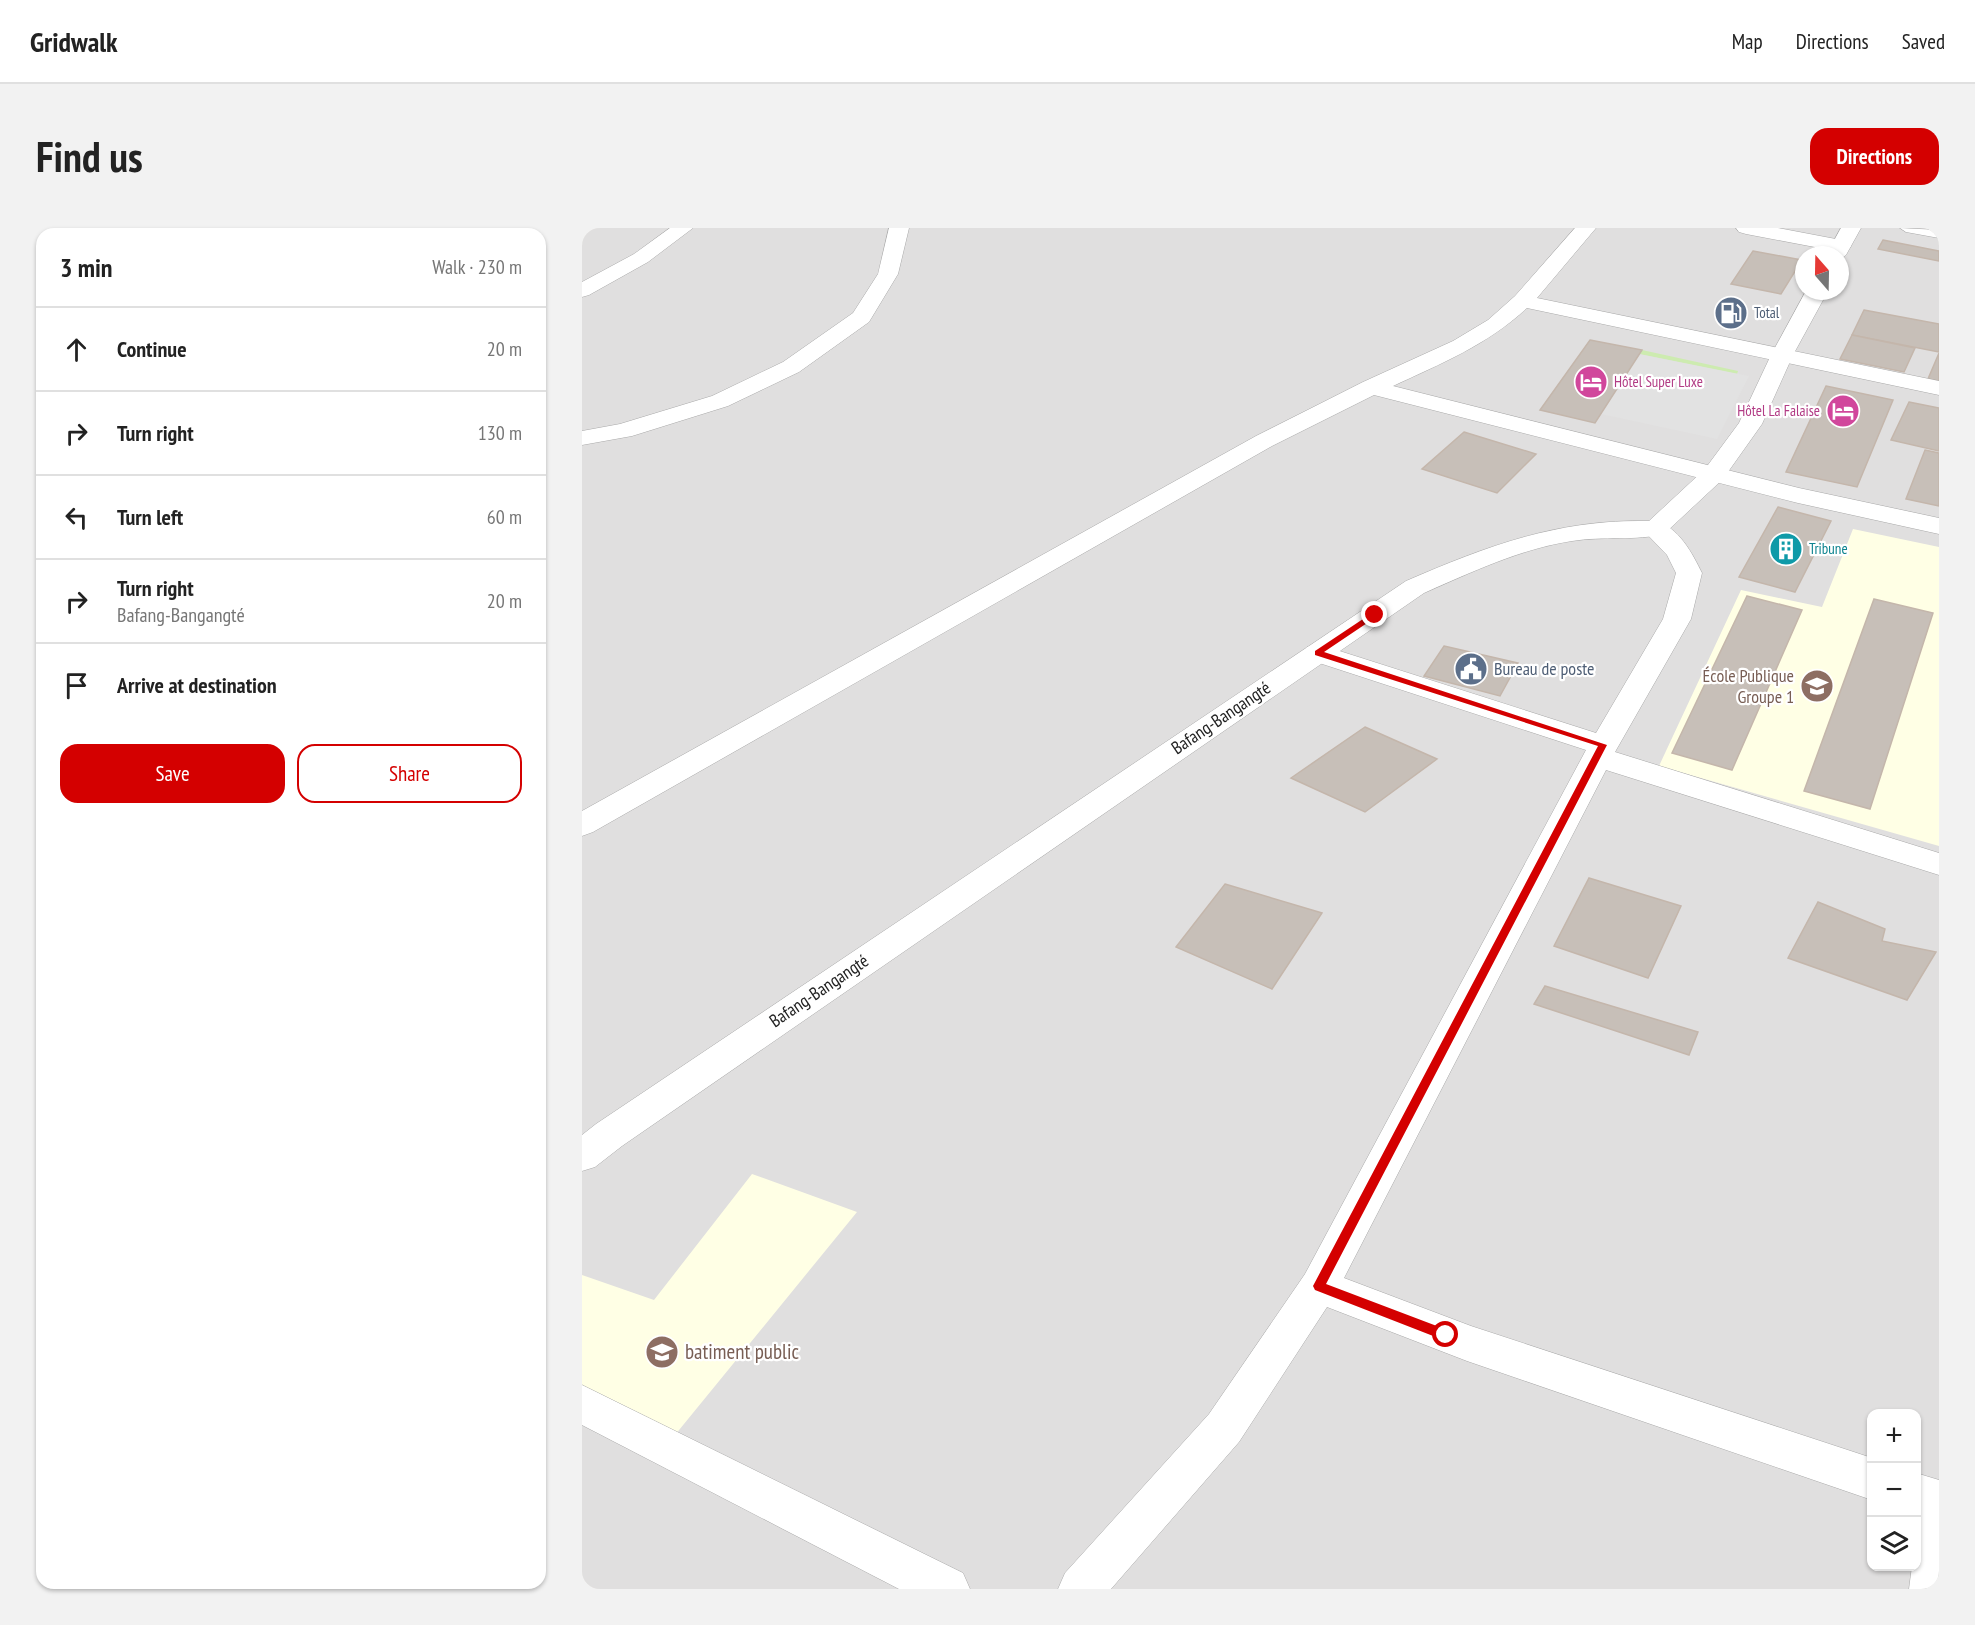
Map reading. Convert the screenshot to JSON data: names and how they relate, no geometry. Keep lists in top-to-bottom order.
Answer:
{
  "streets": {
    "street": ["Bafang-Bangangté"]
  },
  "places": {
    "fuel station": ["Total"],
    "hotel": ["Hôtel Super Luxe", "Hôtel La Falaise"],
    "building": ["Tribune"],
    "public building": ["Bureau de poste"],
    "school or university": ["École Publique Groupe 1", "batiment public"]
  },
  "north": "top",
  "page": {
    "header": "Gridwalk",
    "nav": ["Map", "Directions", "Saved"],
    "buttons": [
      "Directions",
      ["Save", "Share"]
    ],
    "title": "Find us",
    "heading": ["3 min", "Walk · 230 m"],
    "list": [
      ["Continue", "20 m"],
      ["Turn right", "130 m"],
      ["Turn left", "60 m"],
      ["Turn right", "Bafang-Bangangté", "20 m"],
      "Arrive at destination"
    ],
    "map_buttons": ["+", "−"]
  }
}
